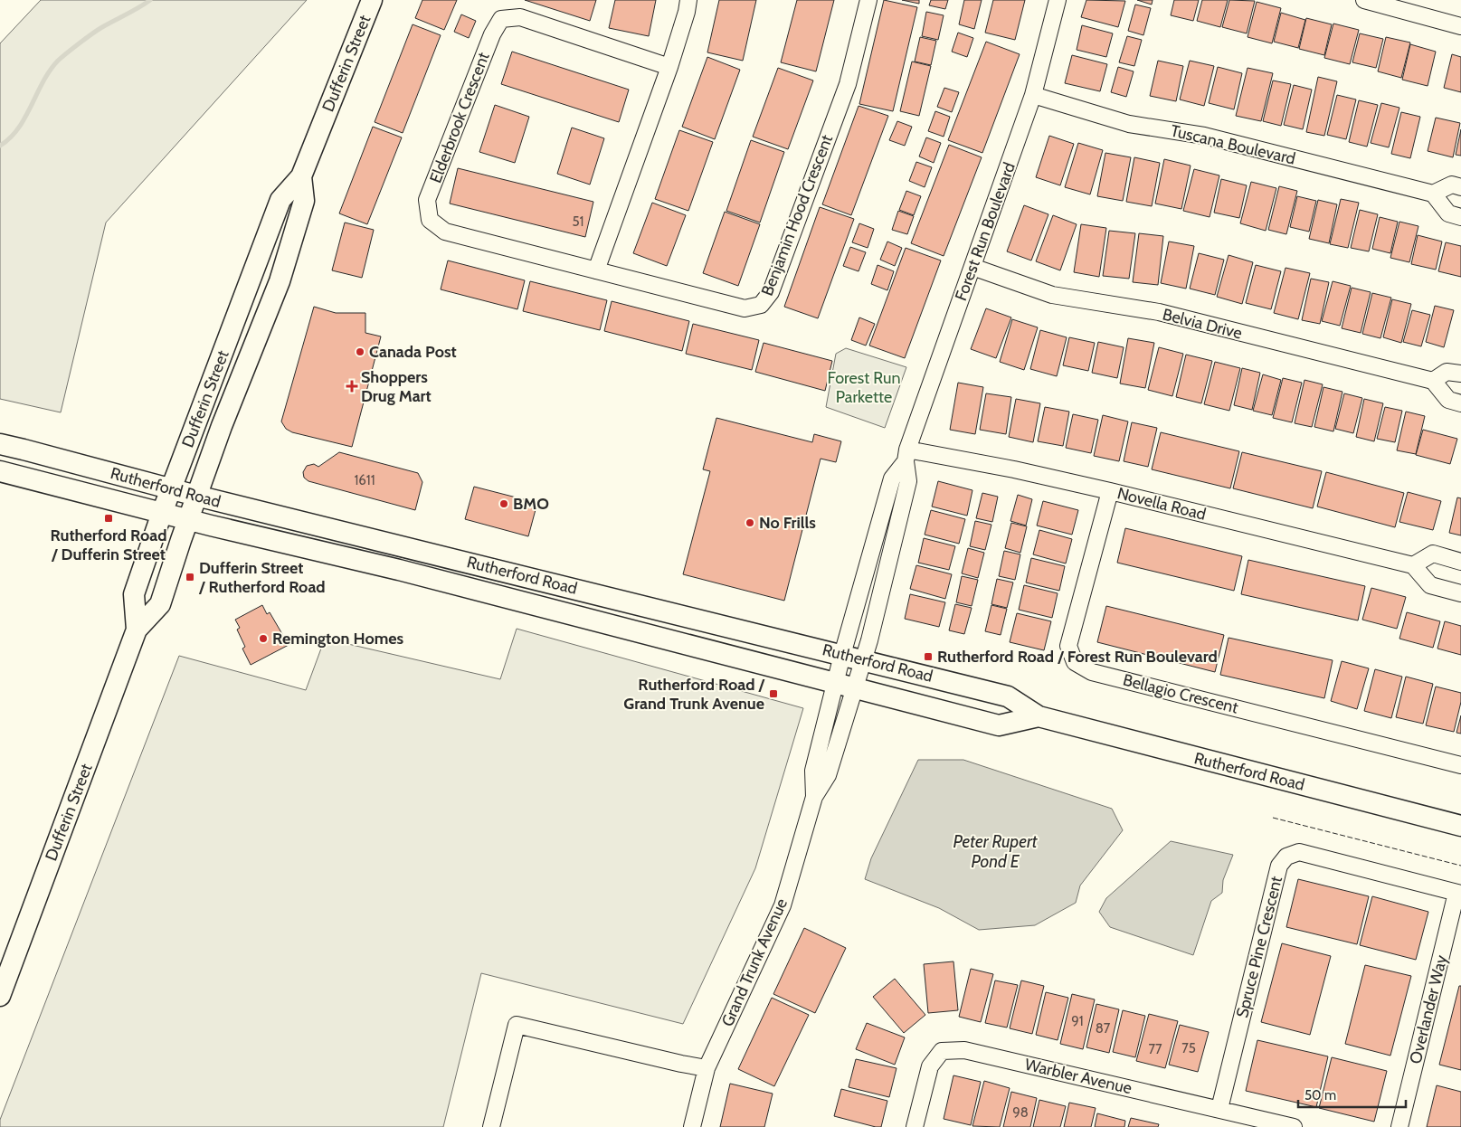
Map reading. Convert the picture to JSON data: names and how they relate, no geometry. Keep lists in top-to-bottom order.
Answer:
{
  "streets": {
    "main road": ["Dufferin Street", "Rutherford Road"],
    "street": [
      "Elderbrook Crescent",
      "Tuscana Boulevard",
      "Benjamin Hood Crescent",
      "Forest Run Boulevard",
      "Belvia Drive",
      "Novella Road",
      "Bellagio Crescent",
      "Spruce Pine Crescent",
      "Grand Trunk Avenue",
      "Overlander Way",
      "Warbler Avenue"
    ]
  },
  "crossings": [
    ["Dufferin Street", "Rutherford Road"],
    ["Elderbrook Crescent", "Benjamin Hood Crescent"],
    ["Tuscana Boulevard", "Forest Run Boulevard"],
    ["Forest Run Boulevard", "Belvia Drive"],
    ["Forest Run Boulevard", "Rutherford Road"],
    ["Forest Run Boulevard", "Novella Road"],
    ["Forest Run Boulevard", "Grand Trunk Avenue"],
    ["Rutherford Road", "Grand Trunk Avenue"],
    ["Novella Road", "Bellagio Crescent"],
    ["Spruce Pine Crescent", "Overlander Way"],
    ["Spruce Pine Crescent", "Warbler Avenue"]
  ],
  "water": ["Peter Rupert Pond E"],
  "parks": ["Forest Run Parkette"],
  "places": {
    "other": [
      "Canada Post",
      "BMO",
      "No Frills",
      "Remington Homes"
    ],
    "health": ["Shoppers Drug Mart"],
    "transit": [
      "Rutherford Road / Dufferin Street",
      "Dufferin Street / Rutherford Road",
      "Rutherford Road / Forest Run Boulevard",
      "Rutherford Road / Grand Trunk Avenue"
    ]
  },
  "house_numbers": [
    "51",
    "1611",
    "91",
    "87",
    "75",
    "77",
    "98"
  ],
  "scale_bar": "50 m"
}
